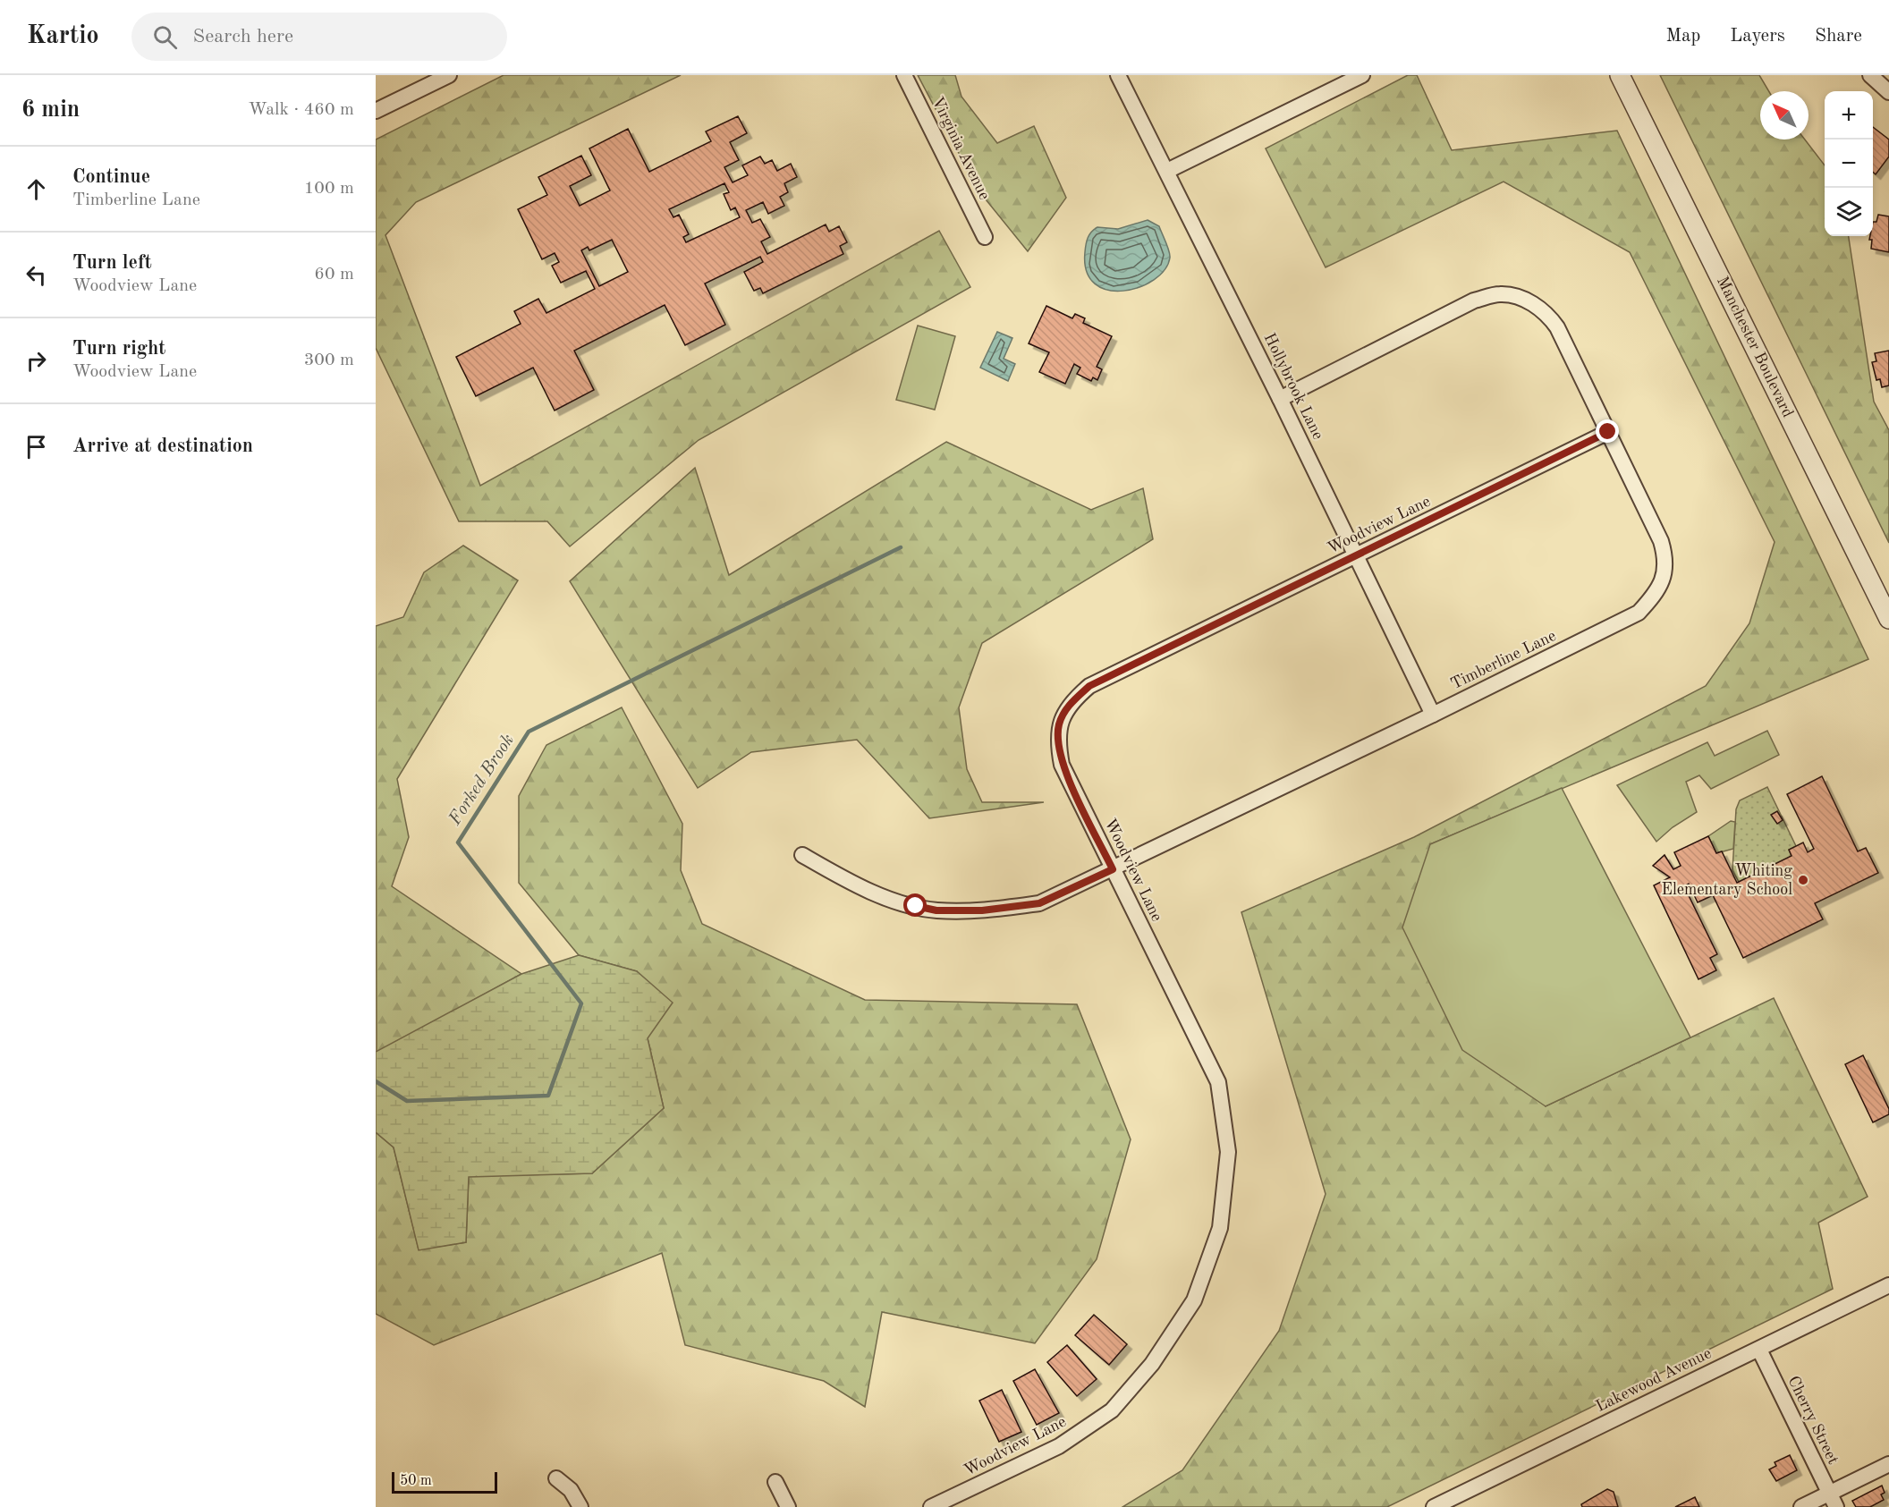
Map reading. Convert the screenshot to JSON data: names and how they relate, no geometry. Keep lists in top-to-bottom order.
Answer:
{
  "streets": {
    "street": [
      "Virginia Avenue",
      "Manchester Boulevard",
      "Hollybrook Lane",
      "Woodview Lane",
      "Timberline Lane",
      "Lakewood Avenue",
      "Cherry Street"
    ]
  },
  "crossings": [
    ["Hollybrook Lane", "Woodview Lane"],
    ["Hollybrook Lane", "Timberline Lane"],
    ["Woodview Lane", "Timberline Lane"],
    ["Lakewood Avenue", "Cherry Street"]
  ],
  "water": ["Forked Brook"],
  "places": ["Whiting Elementary School"],
  "scale_bar": "50 m",
  "north": "top left",
  "page": {
    "header": "Kartio",
    "search": "Search here",
    "nav": ["Map", "Layers", "Share"],
    "heading": ["6 min", "Walk · 460 m"],
    "map_buttons": ["+", "−"],
    "list": [
      ["Continue", "Timberline Lane", "100 m"],
      ["Turn left", "Woodview Lane", "60 m"],
      ["Turn right", "Woodview Lane", "300 m"],
      "Arrive at destination"
    ],
    "scale": "50 m"
  }
}
